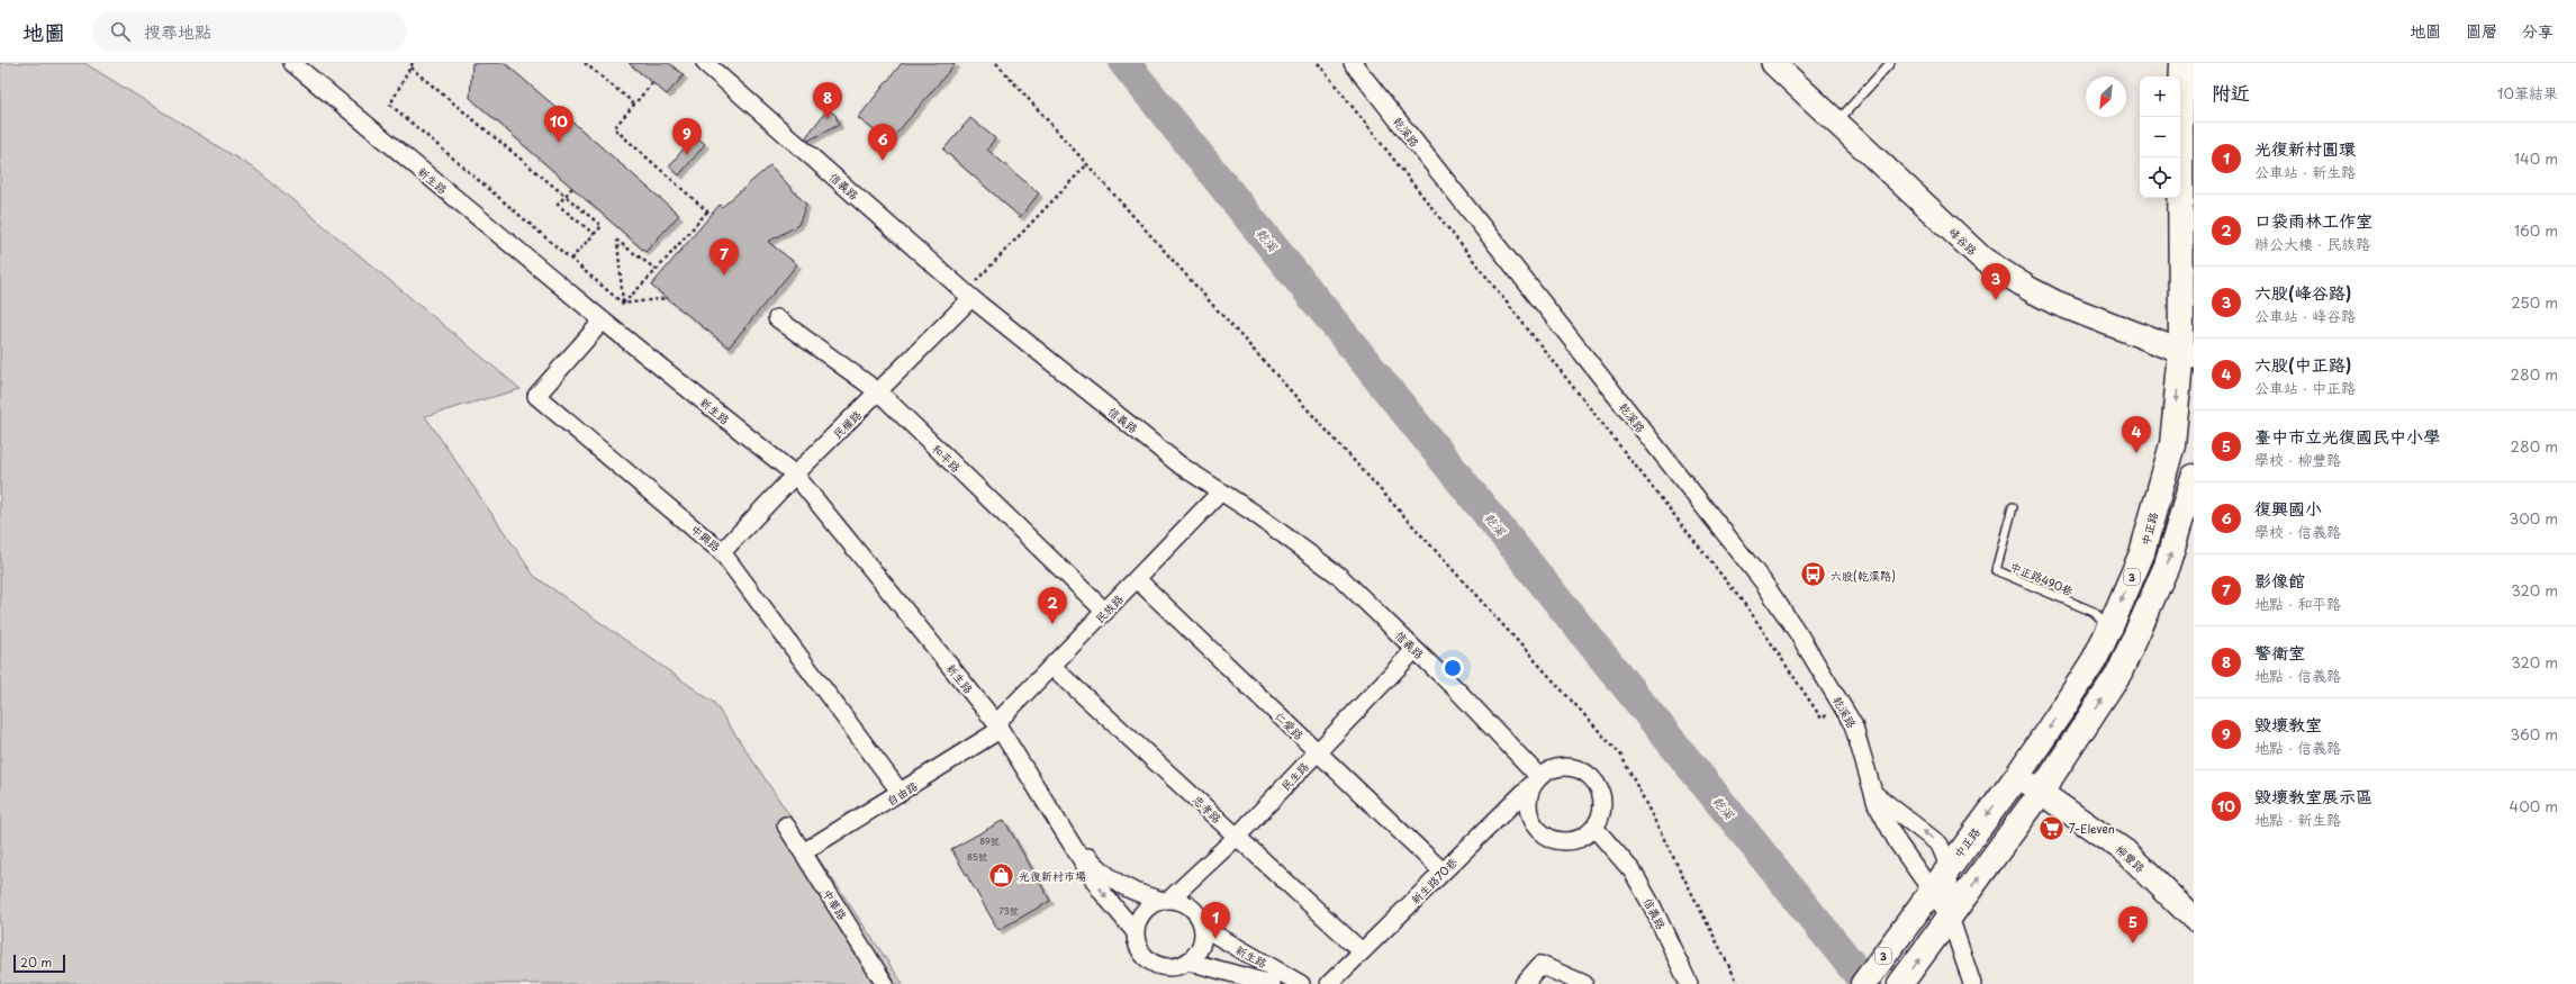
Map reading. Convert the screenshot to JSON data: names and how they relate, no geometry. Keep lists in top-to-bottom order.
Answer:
{
  "streets": {
    "main road": ["中正路", "3"],
    "street": [
      "乾溪路",
      "新生路",
      "信義路",
      "峰谷路",
      "民權路",
      "和平路",
      "中興路",
      "民族路",
      "仁愛路",
      "民生路",
      "自由路",
      "忠孝路",
      "柳豐路",
      "新生路70巷",
      "中華路"
    ],
    "lane": ["中正路490巷"]
  },
  "crossings": [
    ["乾溪路", "中正路"],
    ["新生路", "民權路"],
    ["新生路", "中興路"],
    ["新生路", "民族路"],
    ["新生路", "民生路"],
    ["新生路", "自由路"],
    ["信義路", "民權路"],
    ["信義路", "民族路"],
    ["信義路", "民生路"],
    ["信義路", "新生路70巷"],
    ["峰谷路", "中正路"],
    ["民權路", "和平路"],
    ["民權路", "中興路"],
    ["和平路", "民族路"],
    ["中正路", "中正路490巷"],
    ["中正路", "柳豐路"],
    ["中興路", "自由路"],
    ["民族路", "仁愛路"],
    ["民族路", "自由路"],
    ["民族路", "忠孝路"],
    ["仁愛路", "民生路"],
    ["仁愛路", "新生路70巷"],
    ["民生路", "忠孝路"],
    ["自由路", "中華路"],
    ["忠孝路", "新生路70巷"]
  ],
  "water": ["乾溪"],
  "places": {
    "bus stop": ["六股(乾溪路)"],
    "supermarket": ["7-Eleven"],
    "shop": ["光復新村市場"]
  },
  "house_numbers": ["89號", "85號", "73號"],
  "scale_bar": "20 m",
  "north": "bottom left",
  "page": {
    "header": "地圖",
    "search": "搜尋地點",
    "nav": ["地圖", "圖層", "分享"],
    "heading": ["附近", "10筆結果"],
    "map_buttons": ["+", "−"],
    "pins": [
      "8",
      "10",
      "9",
      "6",
      "7",
      "3",
      "4",
      "2",
      "1",
      "5"
    ],
    "list": [
      {
        "mark": "1",
        "name": "光復新村圓環",
        "note": "公車站 · 新生路",
        "value": "140 m"
      },
      {
        "mark": "2",
        "name": "口袋雨林工作室",
        "note": "辦公大樓 · 民族路",
        "value": "160 m"
      },
      {
        "mark": "3",
        "name": "六股(峰谷路)",
        "note": "公車站 · 峰谷路",
        "value": "250 m"
      },
      {
        "mark": "4",
        "name": "六股(中正路)",
        "note": "公車站 · 中正路",
        "value": "280 m"
      },
      {
        "mark": "5",
        "name": "臺中市立光復國民中小學",
        "note": "學校 · 柳豐路",
        "value": "280 m"
      },
      {
        "mark": "6",
        "name": "復興國小",
        "note": "學校 · 信義路",
        "value": "300 m"
      },
      {
        "mark": "7",
        "name": "影像館",
        "note": "地點 · 和平路",
        "value": "320 m"
      },
      {
        "mark": "8",
        "name": "警衛室",
        "note": "地點 · 信義路",
        "value": "320 m"
      },
      {
        "mark": "9",
        "name": "毀壞教室",
        "note": "地點 · 信義路",
        "value": "360 m"
      },
      {
        "mark": "10",
        "name": "毀壞教室展示區",
        "note": "地點 · 新生路",
        "value": "400 m"
      }
    ],
    "scale": "20 m"
  }
}
